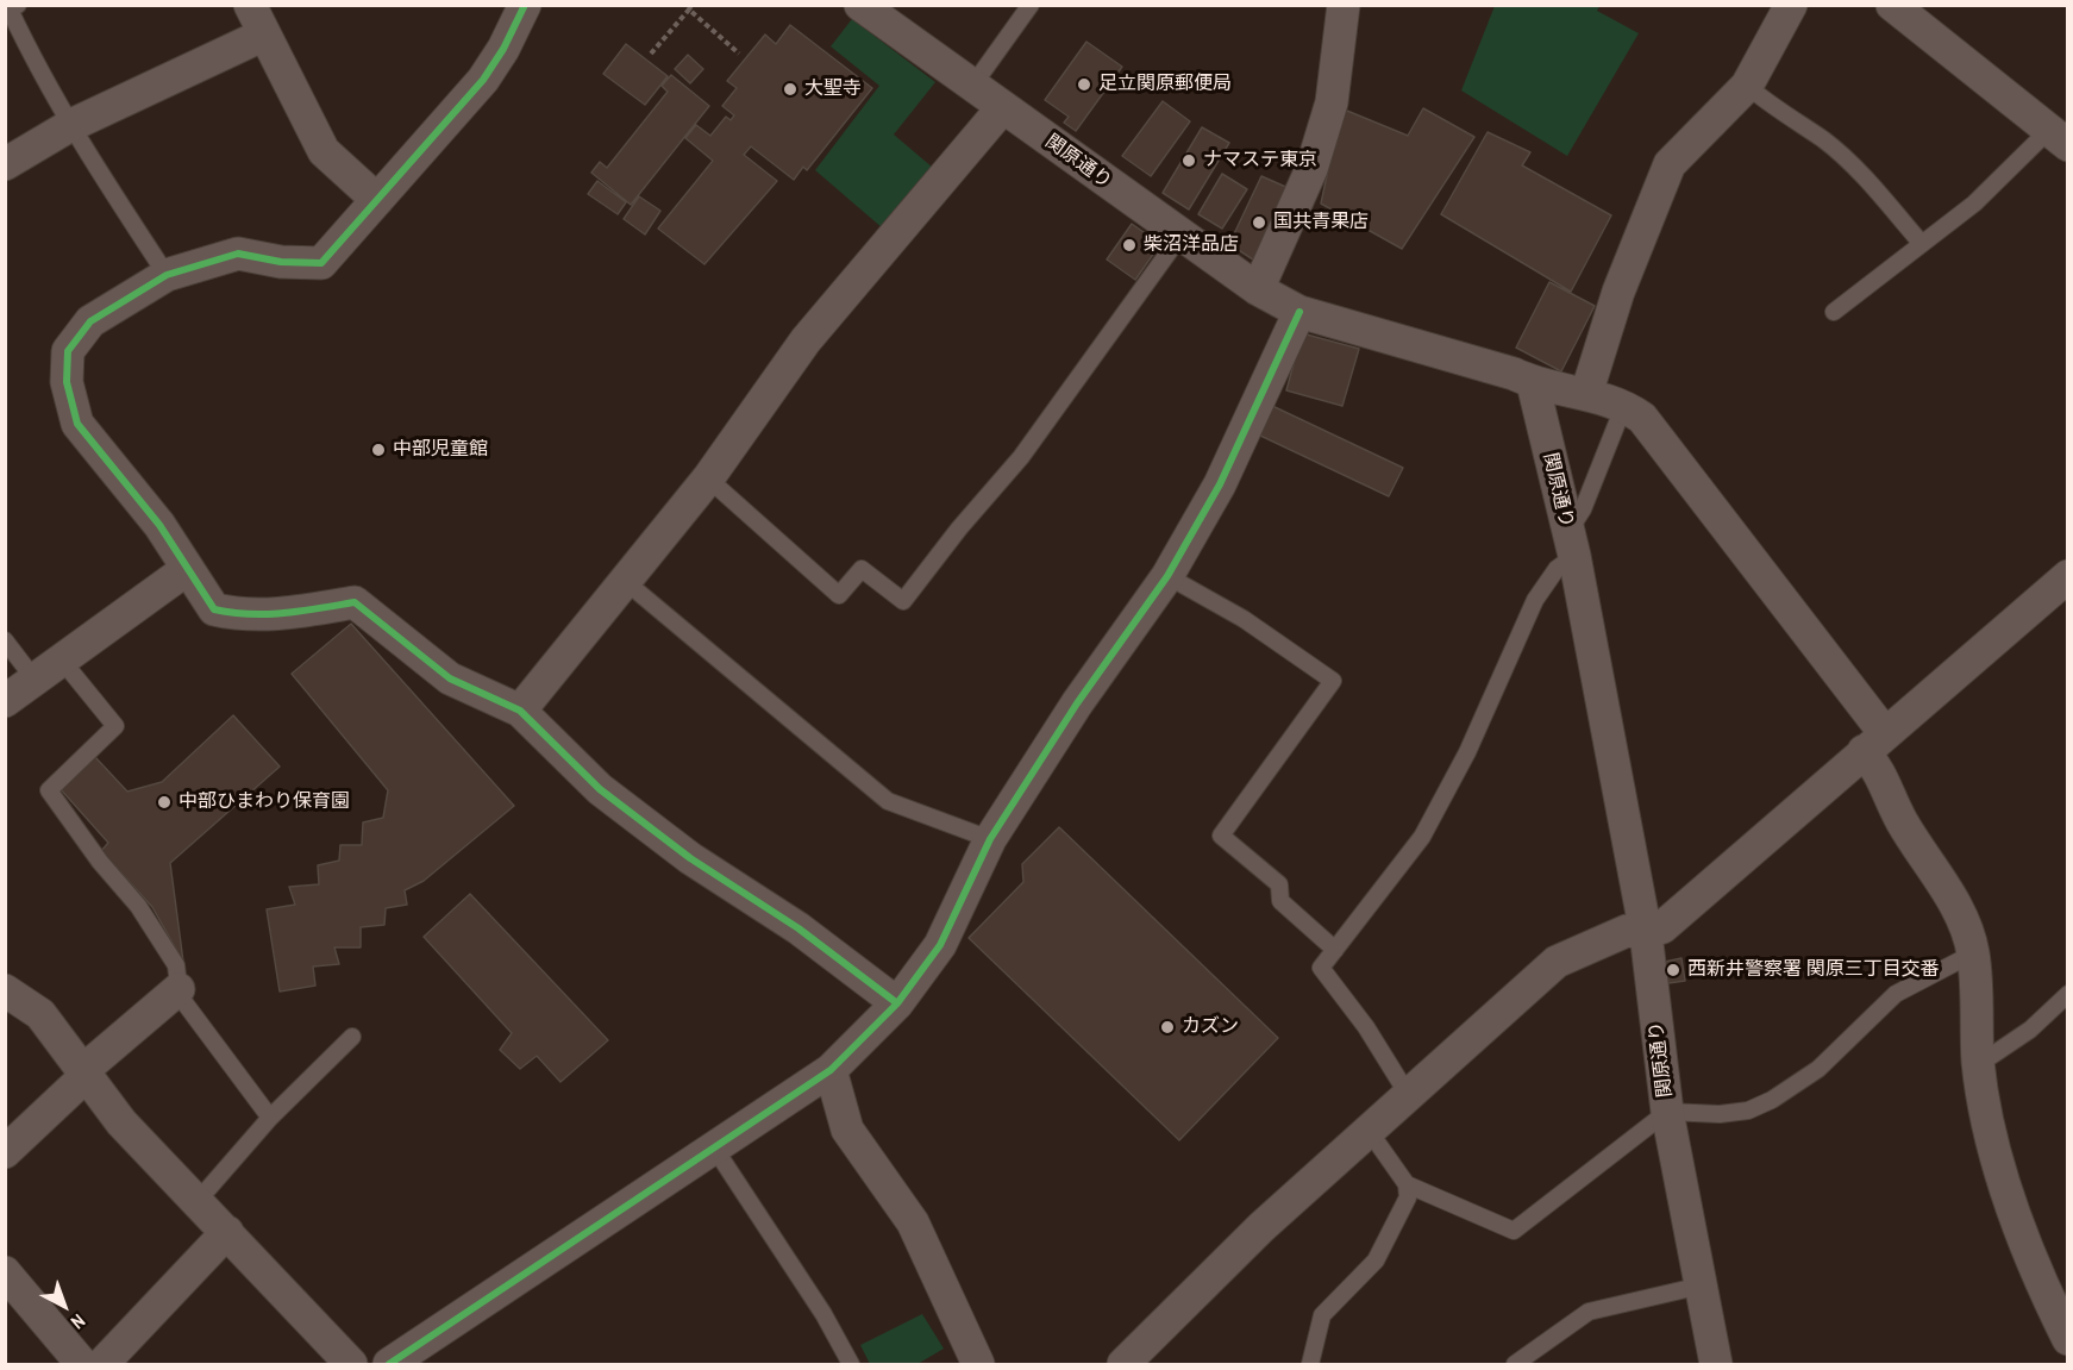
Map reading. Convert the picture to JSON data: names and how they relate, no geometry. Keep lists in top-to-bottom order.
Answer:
{
  "streets": {
    "street": ["関原通り"]
  },
  "places": [
    "足立関原郵便局",
    "大聖寺",
    "ナマステ東京",
    "国共青果店",
    "柴沼洋品店",
    "中部児童館",
    "中部ひまわり保育園",
    "西新井警察署 関原三丁目交番",
    "カズン"
  ],
  "north": "bottom right"
}
